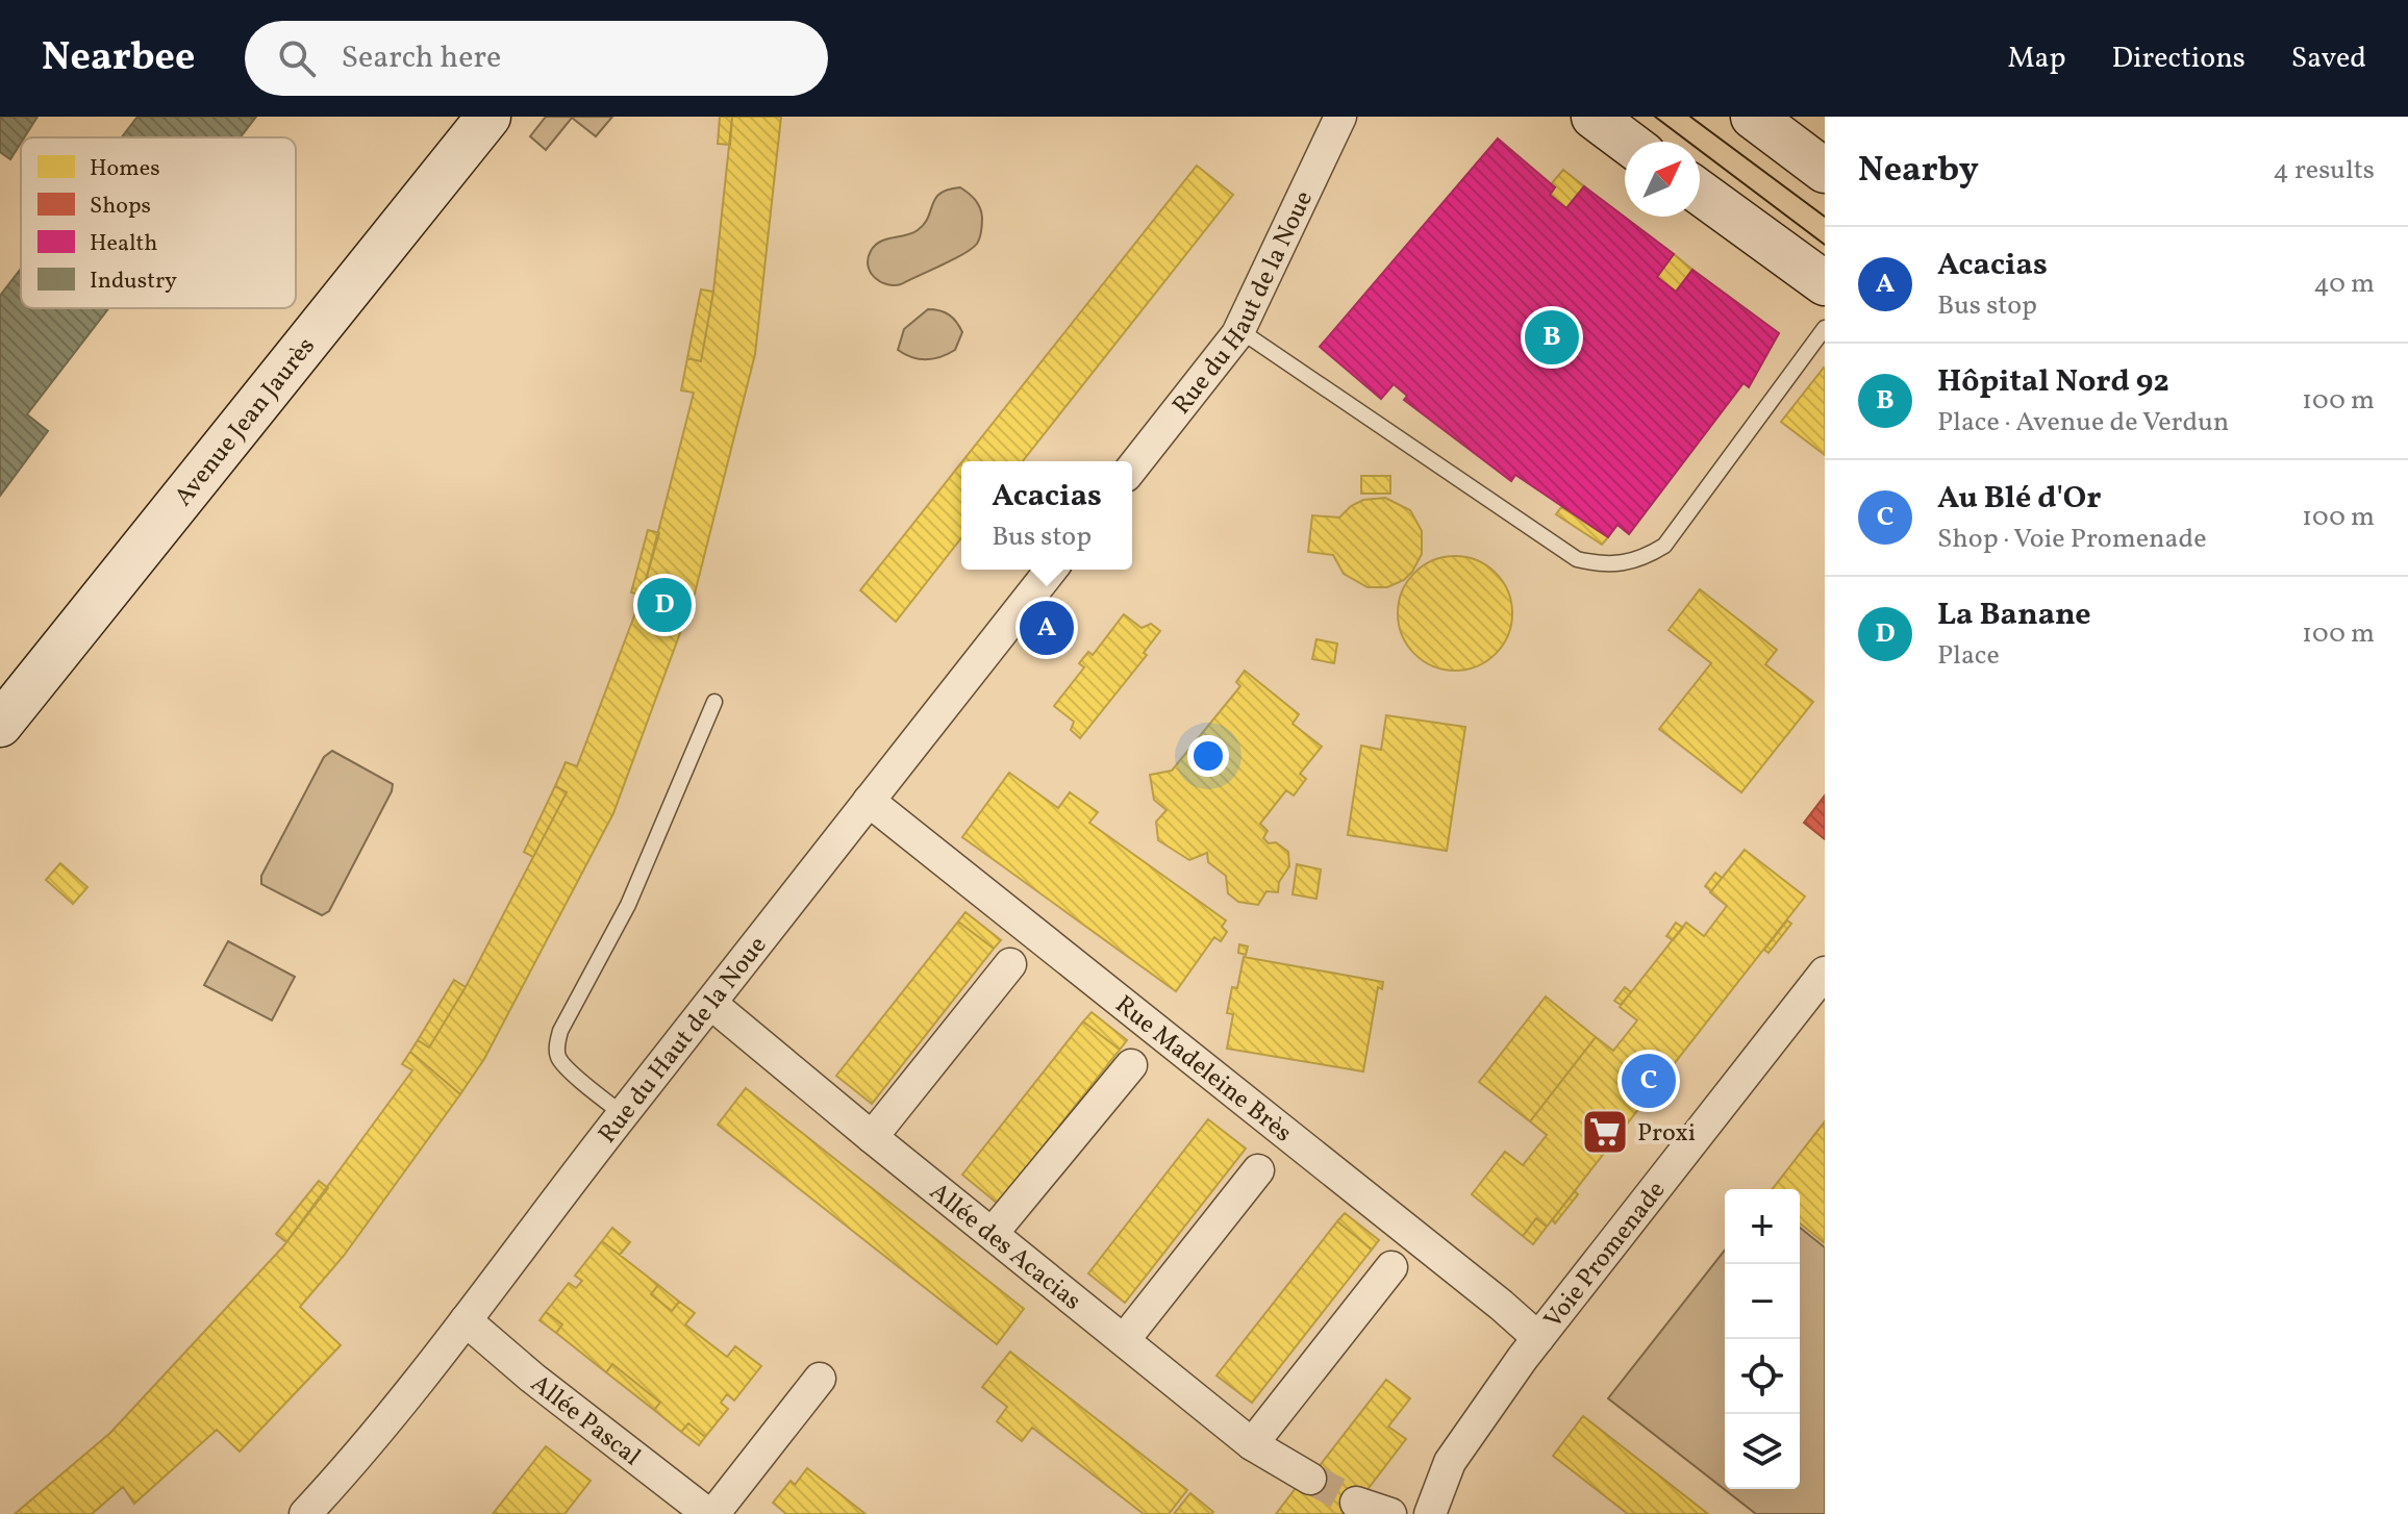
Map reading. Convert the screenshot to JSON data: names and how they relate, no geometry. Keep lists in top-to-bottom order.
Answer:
{
  "streets": {
    "main road": ["Avenue Jean Jaurès"],
    "street": [
      "Rue du Haut de la Noue",
      "Rue Madeleine Brès",
      "Allée des Acacias",
      "Voie Promenade",
      "Allée Pascal"
    ]
  },
  "crossings": [
    ["Rue du Haut de la Noue", "Rue Madeleine Brès"],
    ["Rue du Haut de la Noue", "Allée des Acacias"],
    ["Rue du Haut de la Noue", "Allée Pascal"],
    ["Rue Madeleine Brès", "Voie Promenade"]
  ],
  "places": {
    "supermarket": ["Proxi"]
  },
  "legend": [
    "Homes",
    "Shops",
    "Health",
    "Industry"
  ],
  "north": "top right",
  "page": {
    "header": "Nearbee",
    "search": "Search here",
    "nav": ["Map", "Directions", "Saved"],
    "heading": ["Nearby", "4 results"],
    "list": [
      {
        "mark": "A",
        "name": "Acacias",
        "note": "Bus stop",
        "value": "40 m"
      },
      {
        "mark": "B",
        "name": "Hôpital Nord 92",
        "note": "Place · Avenue de Verdun",
        "value": "100 m"
      },
      {
        "mark": "C",
        "name": "Au Blé d'Or",
        "note": "Shop · Voie Promenade",
        "value": "100 m"
      },
      {
        "mark": "D",
        "name": "La Banane",
        "note": "Place",
        "value": "100 m"
      }
    ],
    "pins": [
      "B",
      "D",
      "A",
      "C"
    ],
    "popup": ["Acacias", "Bus stop"],
    "map_buttons": ["+", "−"]
  }
}
